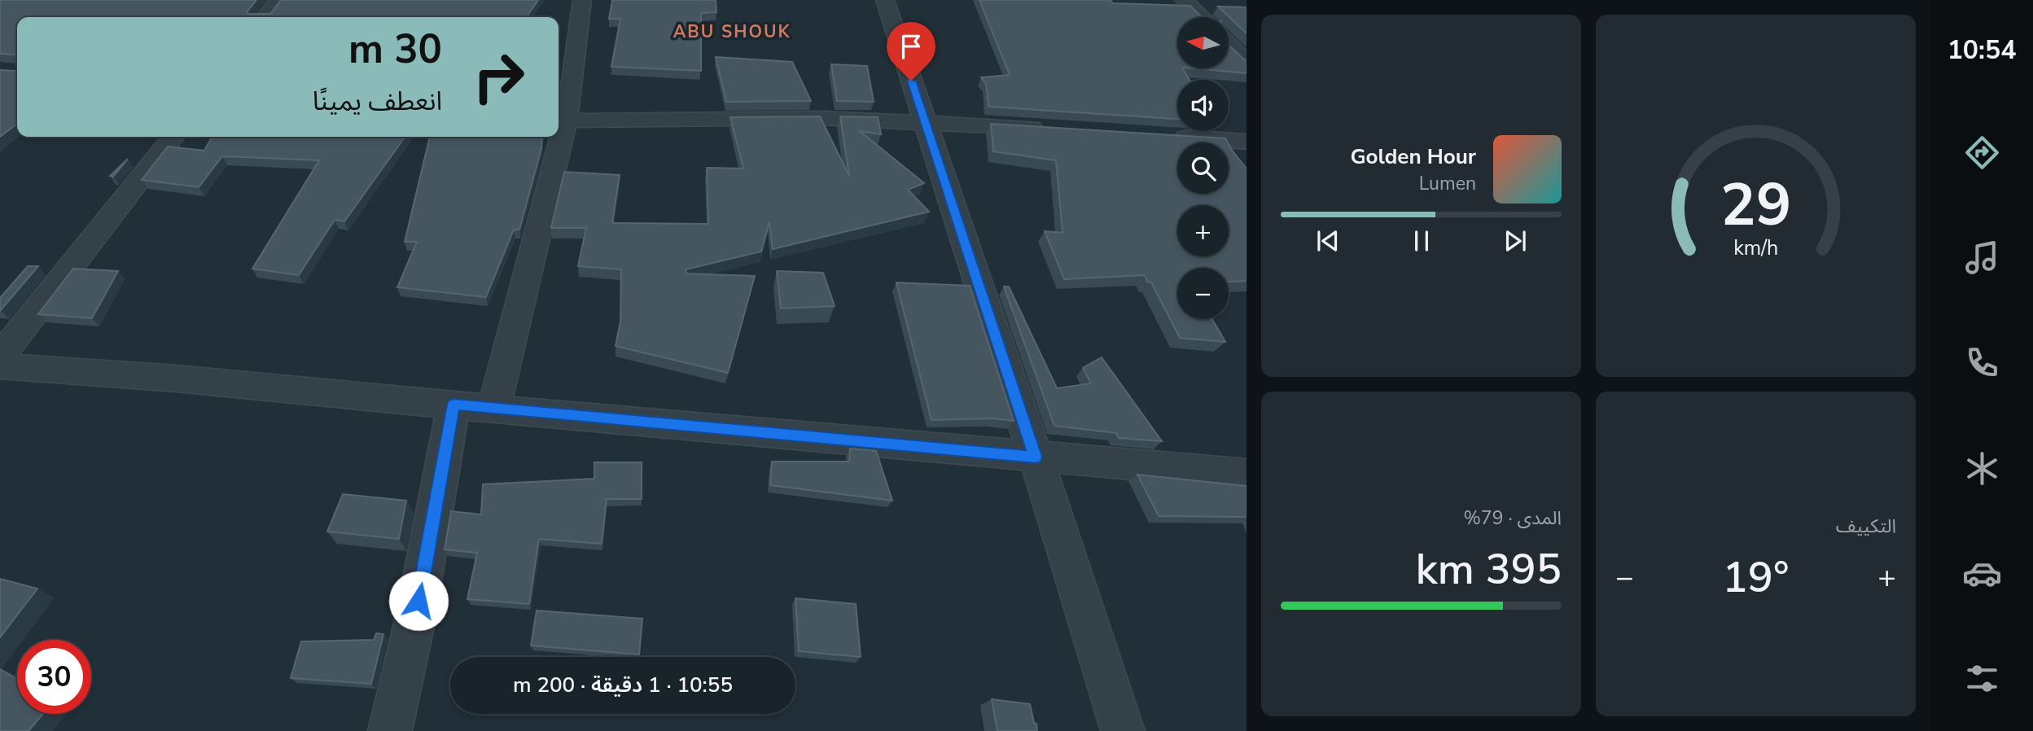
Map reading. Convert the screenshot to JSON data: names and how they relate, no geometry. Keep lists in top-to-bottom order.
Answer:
{
  "districts": ["ABU SHOUK"],
  "north": "left",
  "page": {
    "tabs": "10:54",
    "map_buttons": ["+", "−"],
    "turn": ["30 m", "انعطف يمينًا"],
    "song": ["Golden Hour", "Lumen"],
    "tile": [
      "التكييف",
      ["المدى · 79%", "395 km"]
    ],
    "heat": ["−", "19°", "+"],
    "limit": "30",
    "trip": "10:55 · 1 دقيقة · 200 m",
    "gauge": ["29", "km/h"]
  }
}
